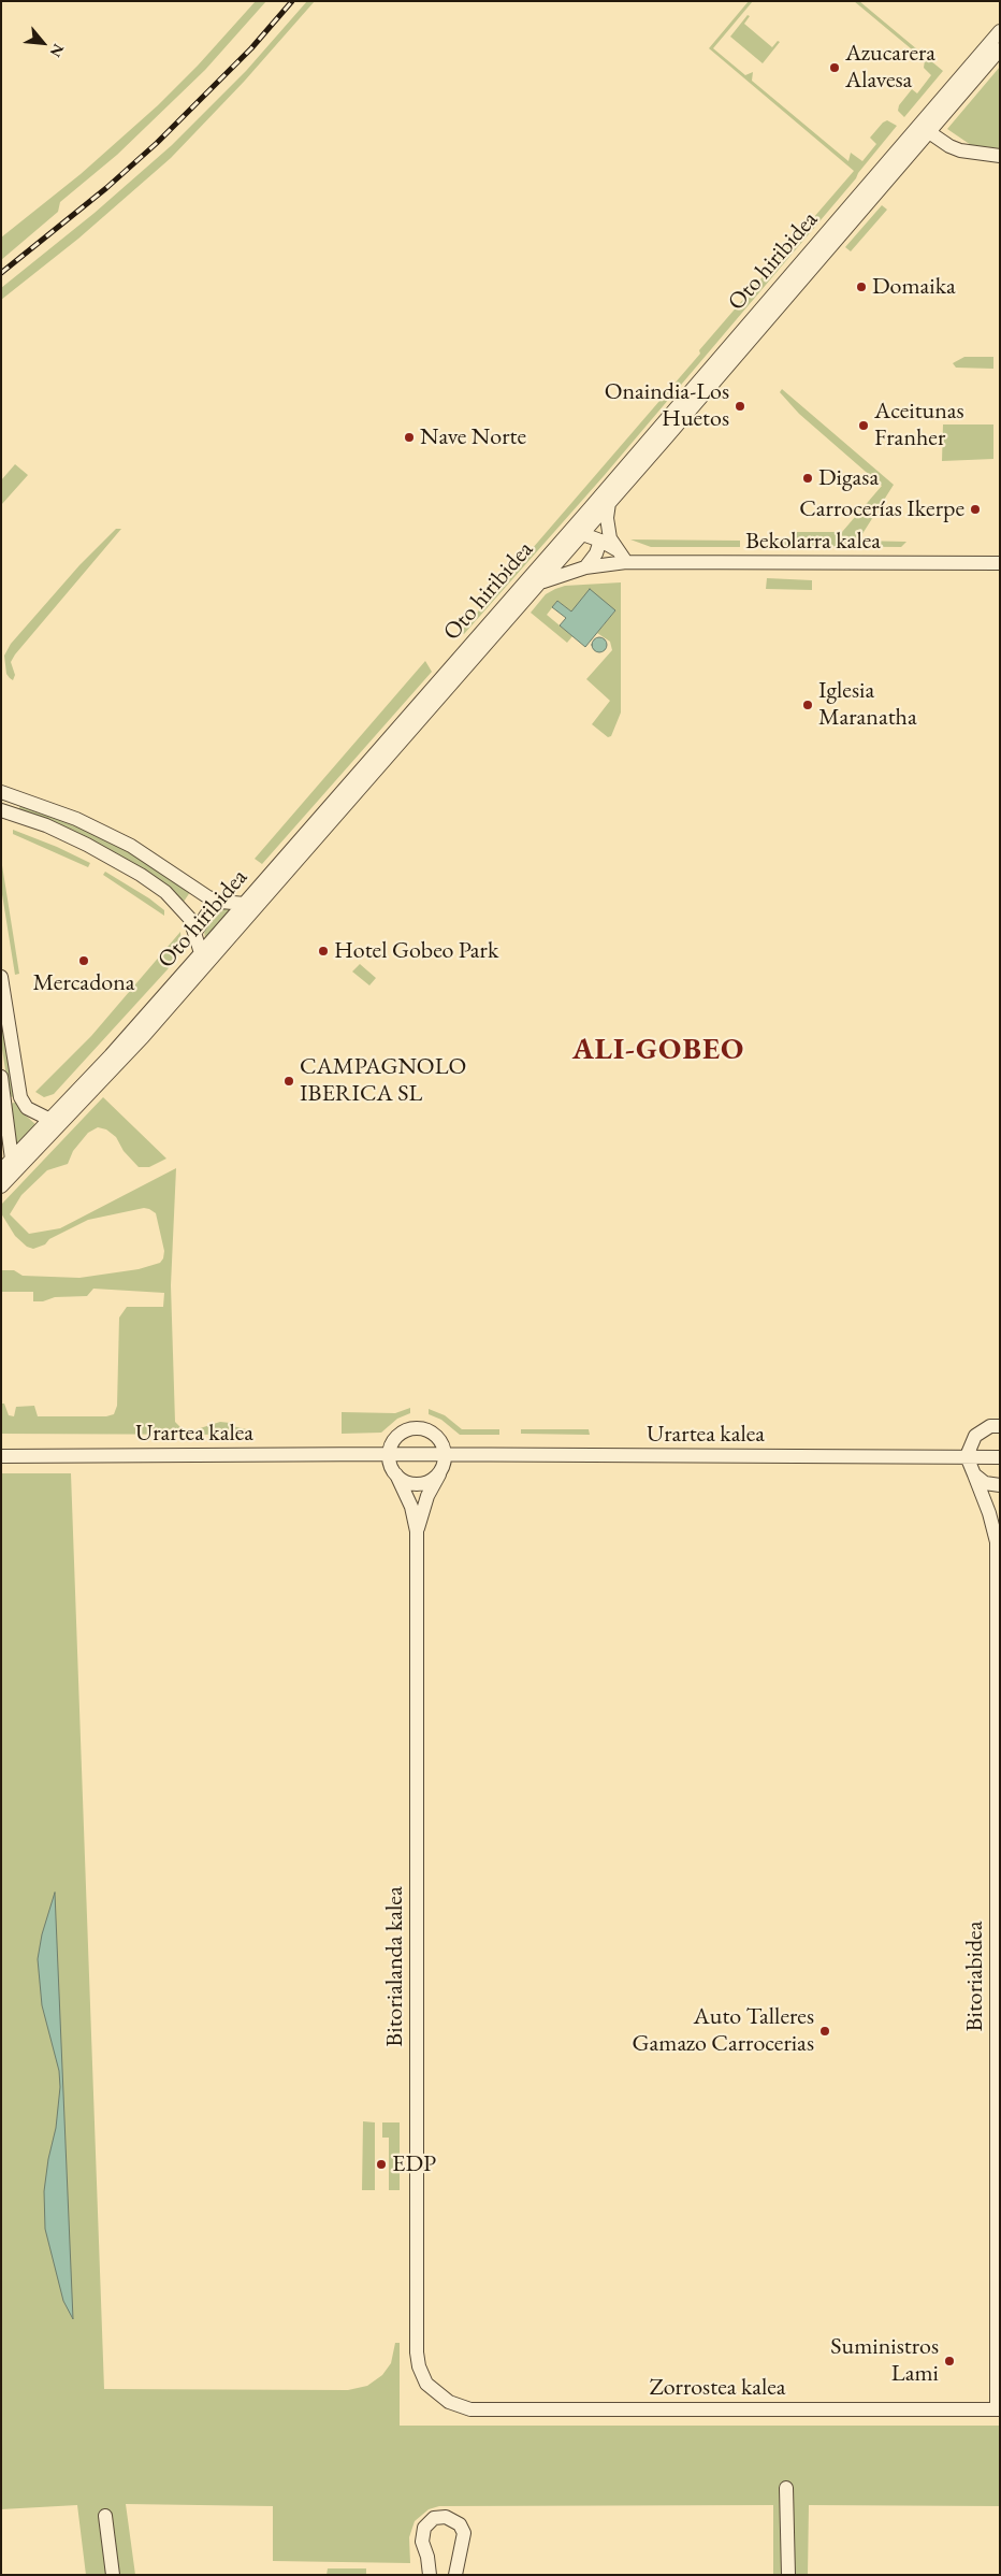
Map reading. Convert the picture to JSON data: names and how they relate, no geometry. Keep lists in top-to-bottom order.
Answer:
{
  "streets": {
    "street": [
      "Oto hiribidea",
      "Bekolarra kalea",
      "Urartea kalea",
      "Bitorialanda kalea",
      "Bitoriabidea",
      "Zorrostea kalea"
    ]
  },
  "crossings": [
    ["Oto hiribidea", "Bekolarra kalea"],
    ["Bitorialanda kalea", "Zorrostea kalea"],
    ["Bitoriabidea", "Zorrostea kalea"]
  ],
  "districts": ["ALI-GOBEO"],
  "places": [
    "Azucarera Alavesa",
    "Domaika",
    "Onaindia-Los Huetos",
    "Aceitunas Franher",
    "Nave Norte",
    "Digasa",
    "Carrocerías Ikerpe",
    "Iglesia Maranatha",
    "Hotel Gobeo Park",
    "Mercadona",
    "CAMPAGNOLO IBERICA SL",
    "Auto Talleres Gamazo Carrocerias",
    "EDP",
    "Suministros Lami"
  ],
  "north": "bottom right"
}
